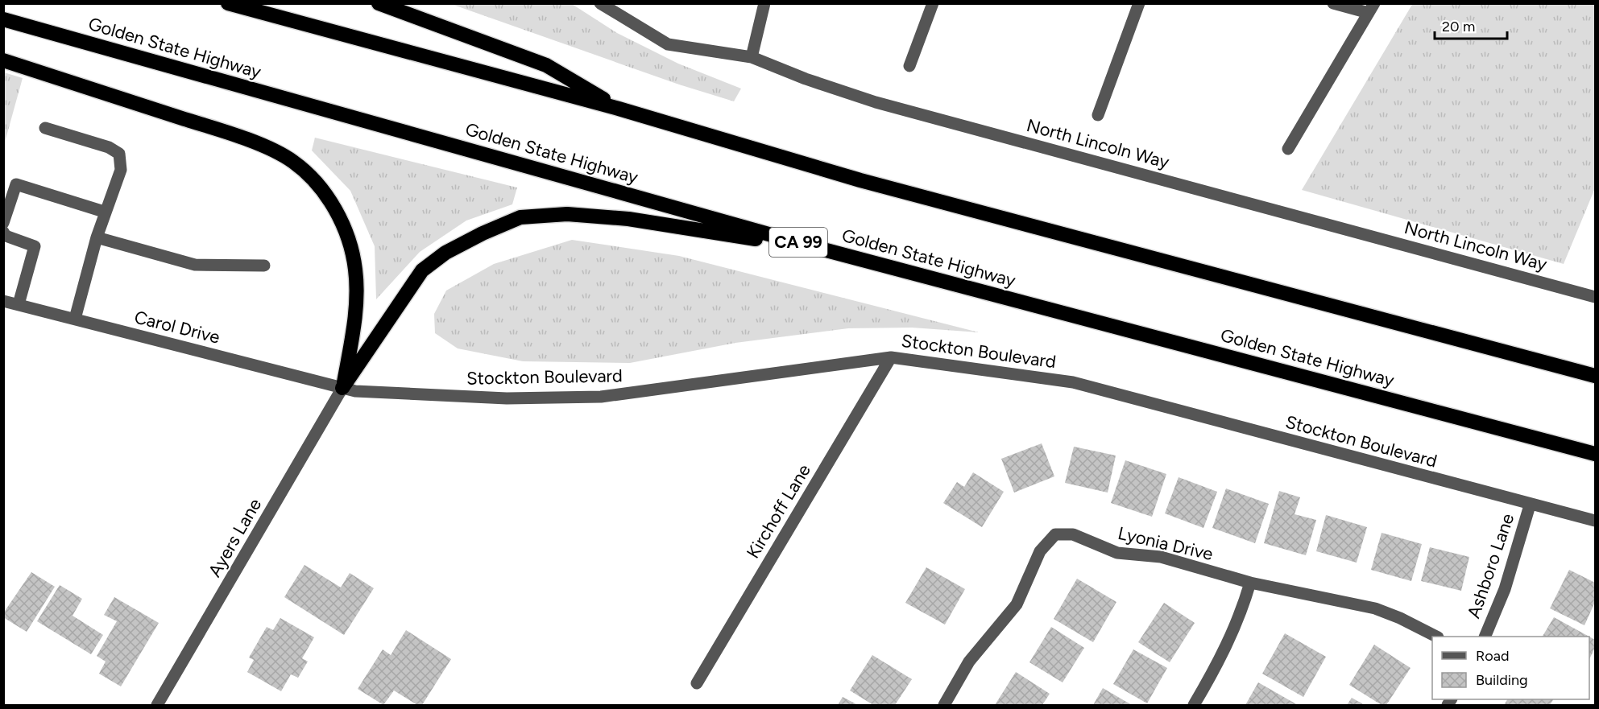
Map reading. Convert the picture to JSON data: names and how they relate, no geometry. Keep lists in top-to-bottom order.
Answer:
{
  "streets": {
    "highway": ["Golden State Highway", "CA 99"],
    "street": [
      "North Lincoln Way",
      "Carol Drive",
      "Stockton Boulevard",
      "Kirchoff Lane",
      "Ayers Lane",
      "Lyonia Drive",
      "Ashboro Lane"
    ]
  },
  "crossings": [
    ["Carol Drive", "Stockton Boulevard"],
    ["Carol Drive", "Ayers Lane"],
    ["Stockton Boulevard", "Kirchoff Lane"],
    ["Stockton Boulevard", "Ayers Lane"],
    ["Stockton Boulevard", "Ashboro Lane"]
  ],
  "legend": ["Road", "Building"],
  "scale_bar": "20 m"
}
